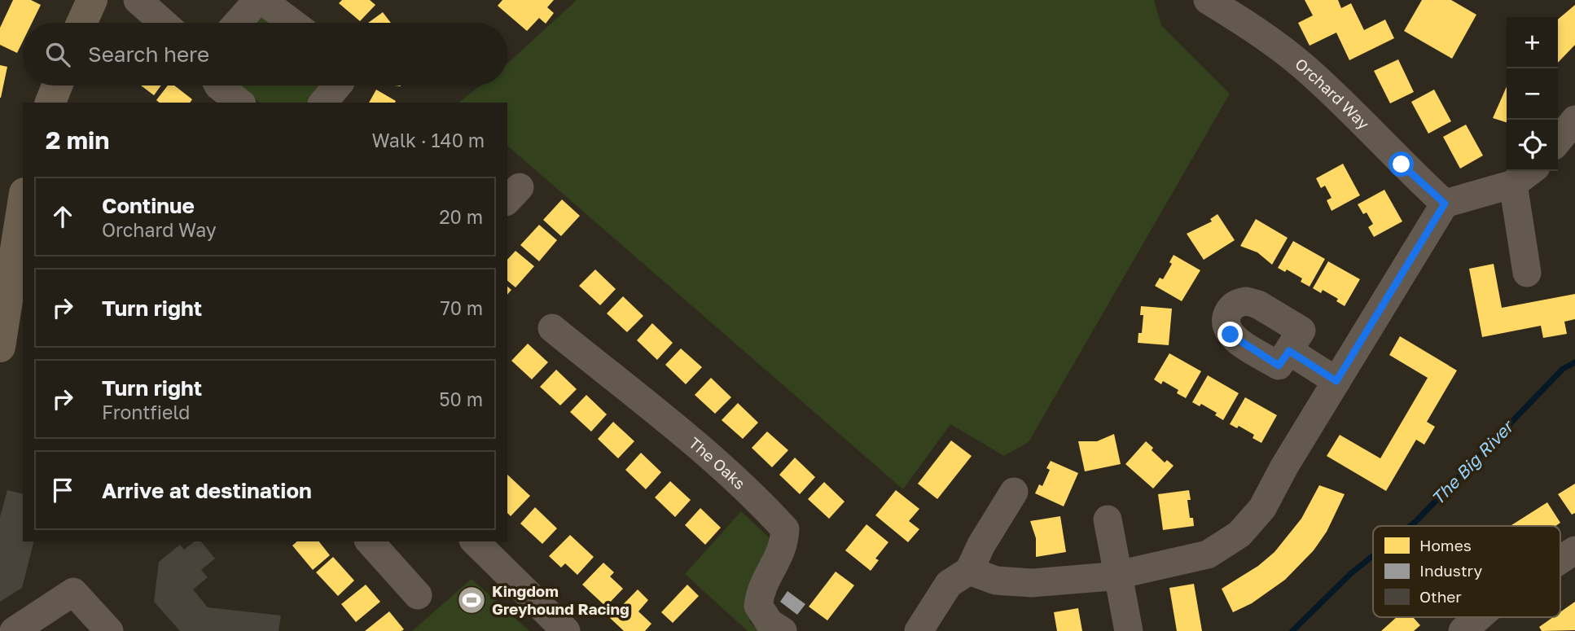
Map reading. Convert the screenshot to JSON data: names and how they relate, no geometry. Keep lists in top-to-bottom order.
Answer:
{
  "streets": {
    "street": ["Orchard Way", "The Oaks"]
  },
  "water": ["The Big River"],
  "places": {
    "sports": ["Kingdom Greyhound Racing"]
  },
  "legend": ["Homes", "Industry", "Other"],
  "page": {
    "map_buttons": ["+", "−"],
    "search": "Search here",
    "heading": ["2 min", "Walk · 140 m"],
    "list": [
      ["Continue", "Orchard Way", "20 m"],
      ["Turn right", "70 m"],
      ["Turn right", "Frontfield", "50 m"],
      "Arrive at destination"
    ]
  }
}
